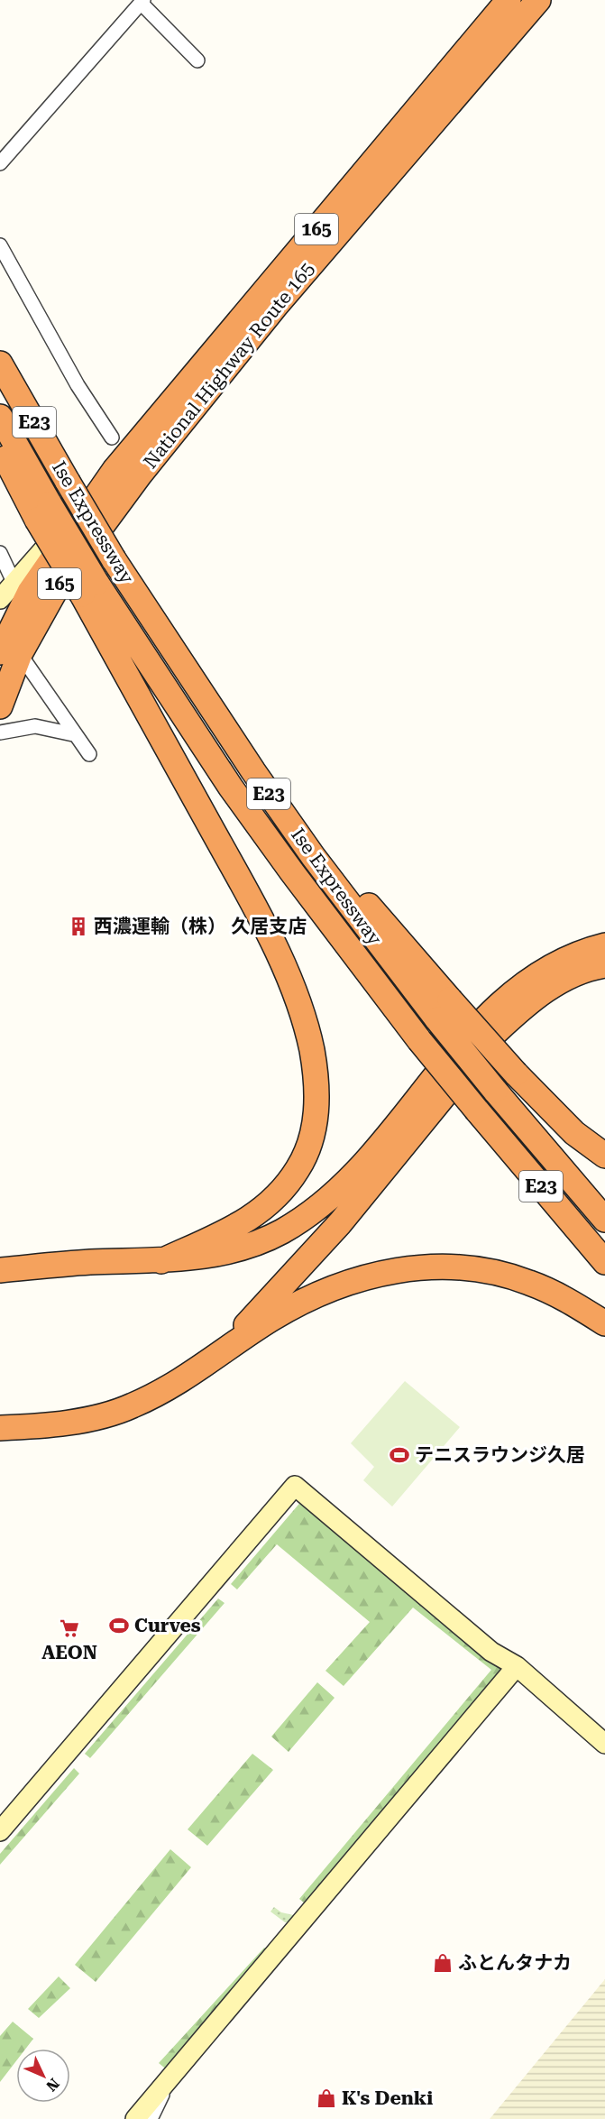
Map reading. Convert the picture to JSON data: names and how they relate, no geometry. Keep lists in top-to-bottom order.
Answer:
{
  "streets": {
    "highway": [
      "165",
      "National Highway Route 165",
      "E23",
      "Ise Expressway"
    ]
  },
  "places": {
    "building": ["西濃運輸（株） 久居支店"],
    "sports": ["テニスラウンジ久居", "Curves"],
    "supermarket": ["AEON"],
    "shop": ["ふとんタナカ", "K's Denki"]
  },
  "north": "bottom right"
}
